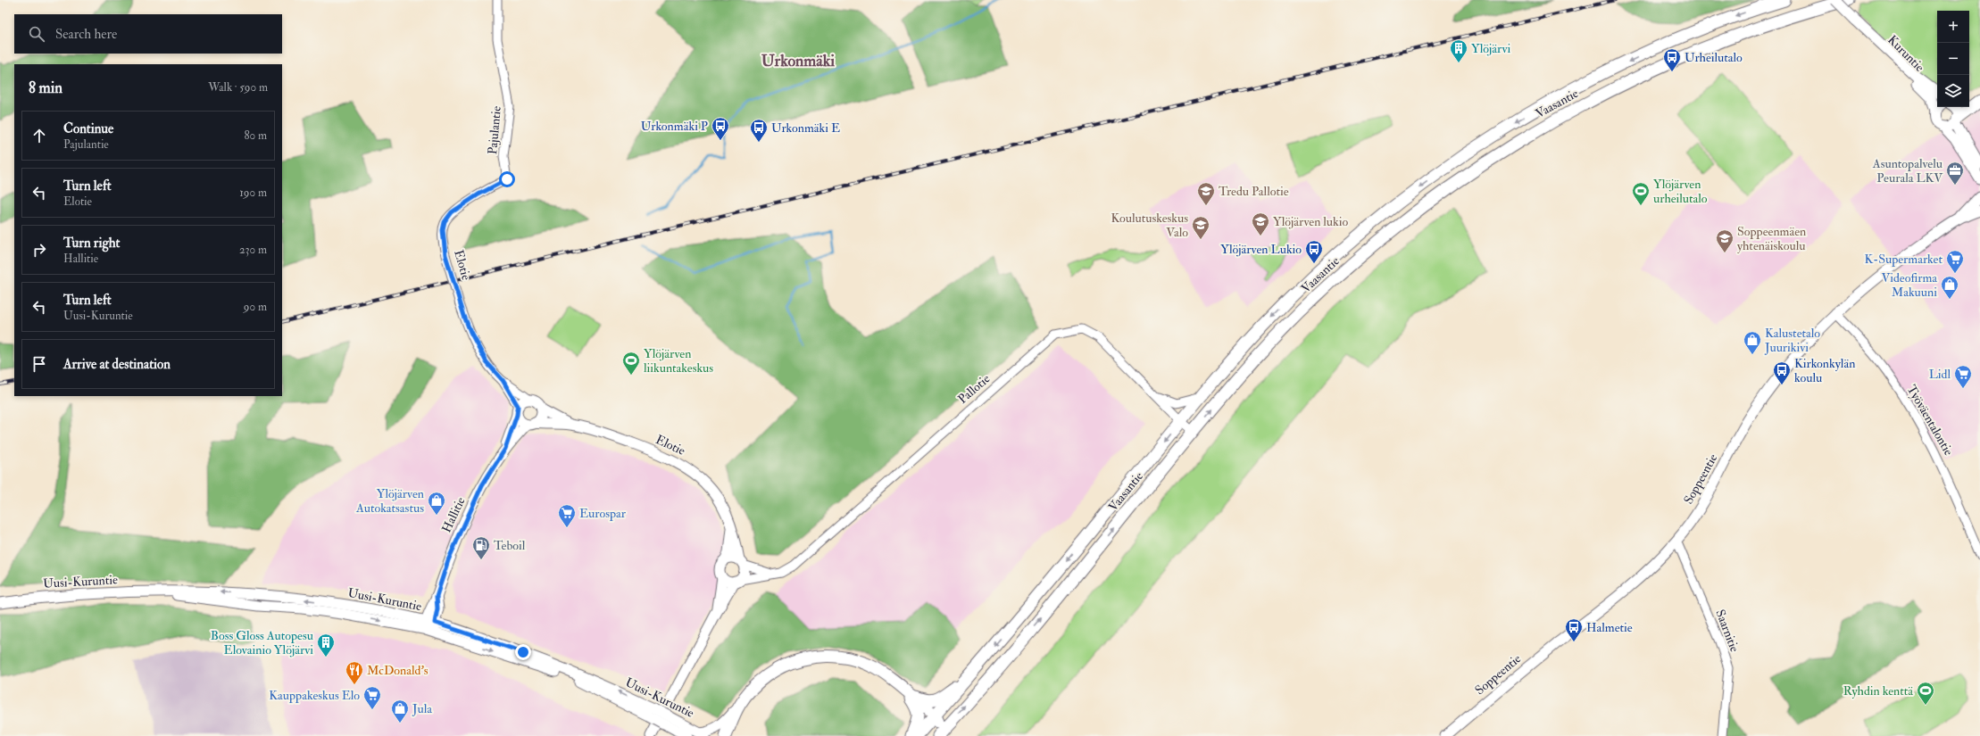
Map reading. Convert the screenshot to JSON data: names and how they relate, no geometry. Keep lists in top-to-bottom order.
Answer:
{
  "streets": {
    "highway": ["Vaasantie"],
    "main road": [
      "Kuruntie",
      "Elotie",
      "Soppeentie",
      "Hallitie",
      "Uusi-Kuruntie"
    ],
    "street": [
      "Pajulantie",
      "Pallotie",
      "Työväentalontie",
      "Saarnitie"
    ]
  },
  "crossings": [
    ["Vaasantie", "Pallotie"],
    ["Pajulantie", "Elotie"],
    ["Elotie", "Pallotie"],
    ["Elotie", "Hallitie"],
    ["Työväentalontie", "Soppeentie"],
    ["Soppeentie", "Saarnitie"],
    ["Hallitie", "Uusi-Kuruntie"]
  ],
  "districts": ["Urkonmäki"],
  "places": {
    "building": ["Ylöjärvi", "Boss Gloss Autopesu Elovainio Ylöjärvi"],
    "bus stop": [
      "Urheilutalo",
      "Urkonmäki P",
      "Urkonmäki E",
      "Ylöjärven Lukio",
      "Kirkonkylän koulu",
      "Halmetie"
    ],
    "office": ["Asuntopalvelu Peurala LKV"],
    "school or university": [
      "Tredu Pallotie",
      "Ylöjärven lukio",
      "Koulutuskeskus Valo",
      "Soppeenmäen yhtenäiskoulu"
    ],
    "sports": ["Ylöjärven urheilutalo", "Ylöjärven liikuntakeskus", "Ryhdin kenttä"],
    "supermarket": [
      "K-Supermarket",
      "Lidl",
      "Eurospar",
      "Kauppakeskus Elo"
    ],
    "shop": [
      "Videofirma Makuuni",
      "Kalustetalo Juurikivi",
      "Ylöjärven Autokatsastus",
      "Jula"
    ],
    "fuel station": ["Teboil"],
    "restaurant": ["McDonald's"]
  },
  "page": {
    "map_buttons": ["+", "−"],
    "search": "Search here",
    "heading": ["8 min", "Walk · 590 m"],
    "list": [
      ["Continue", "Pajulantie", "80 m"],
      ["Turn left", "Elotie", "190 m"],
      ["Turn right", "Hallitie", "230 m"],
      ["Turn left", "Uusi-Kuruntie", "90 m"],
      "Arrive at destination"
    ]
  }
}
